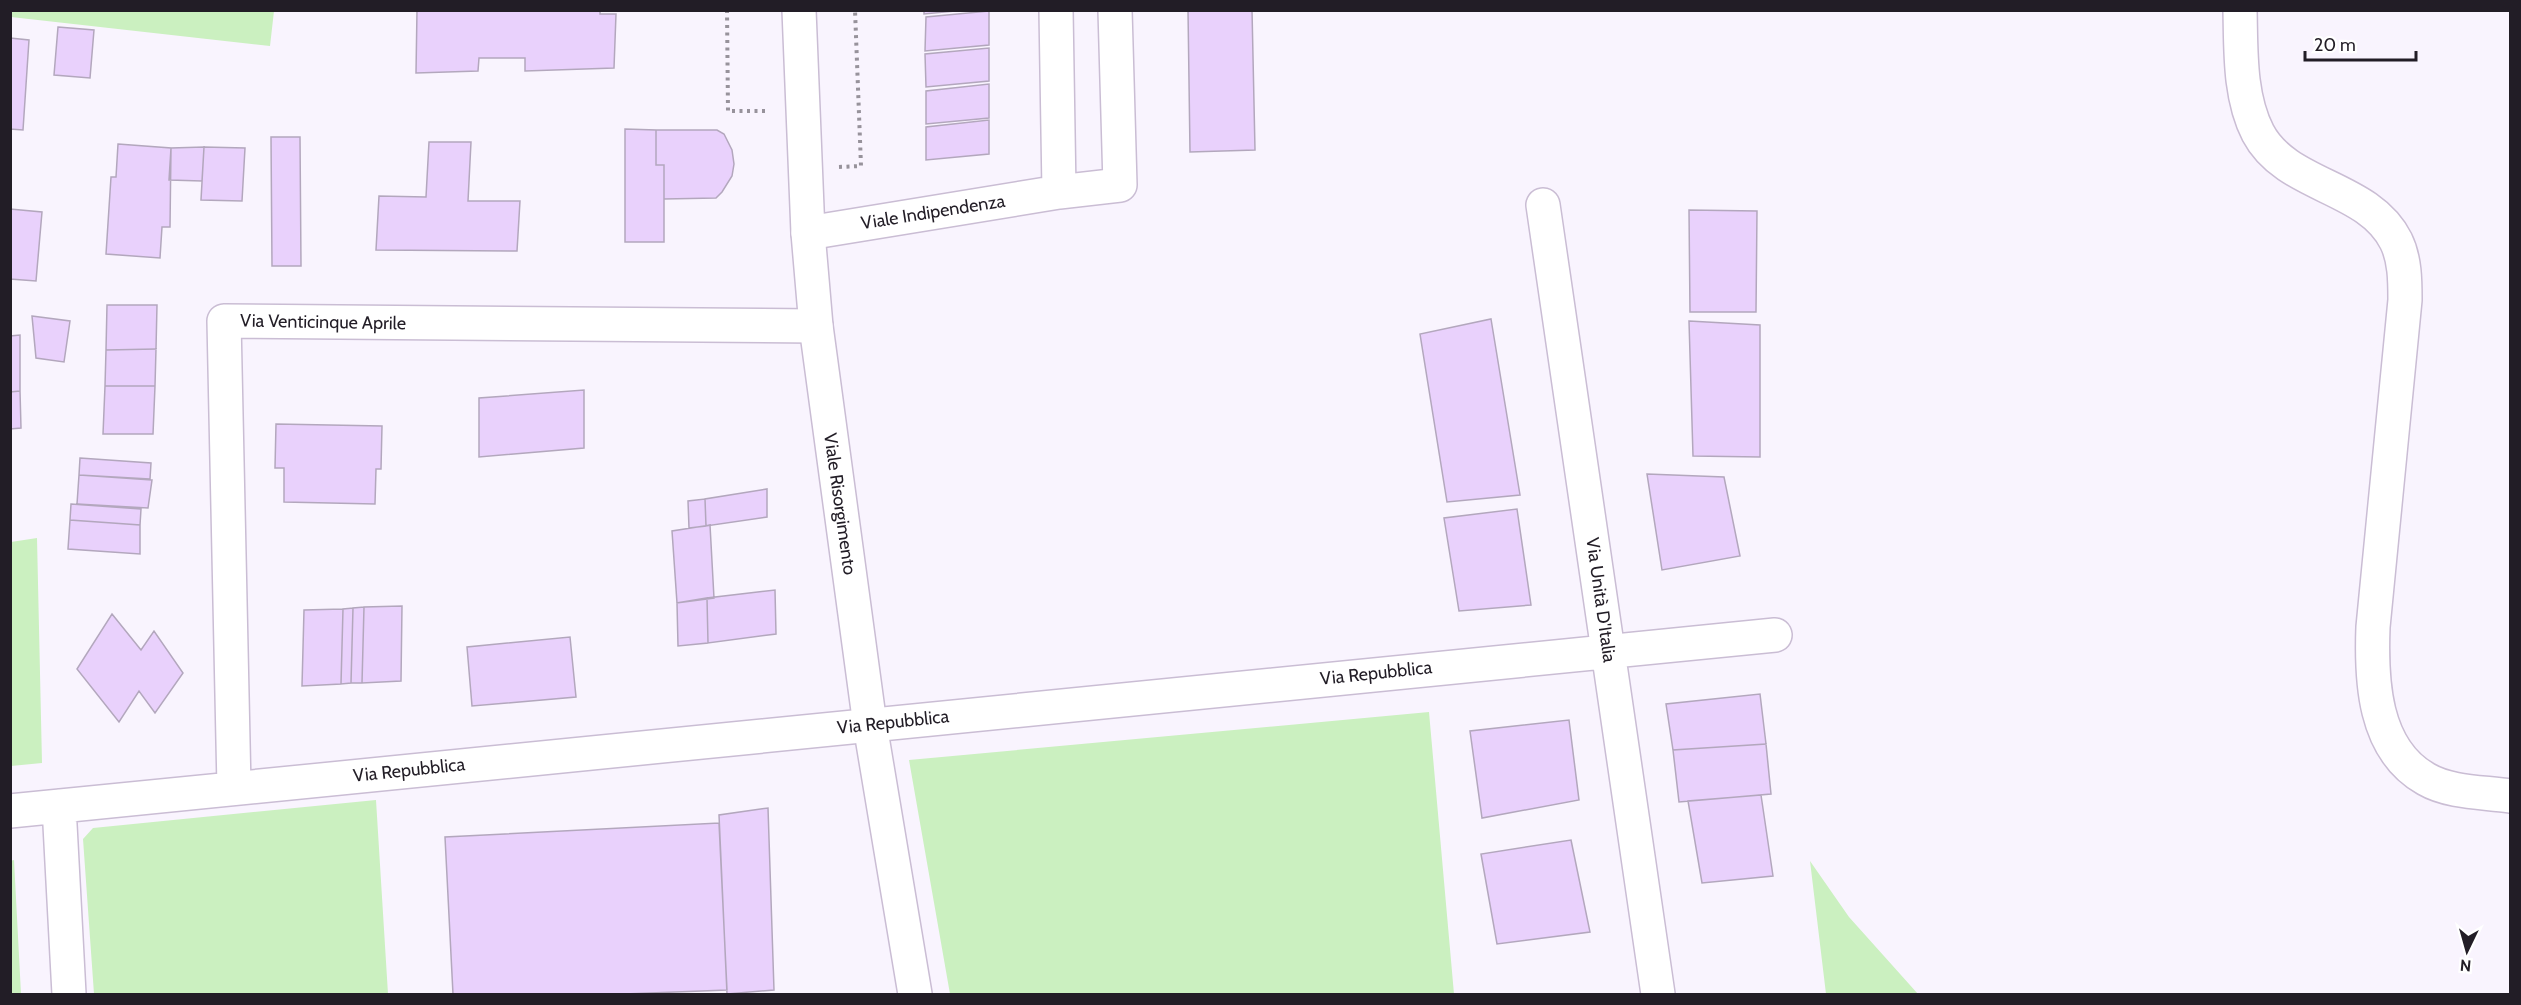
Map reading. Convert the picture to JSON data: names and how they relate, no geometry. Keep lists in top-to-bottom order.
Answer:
{
  "streets": {
    "street": [
      "Viale Indipendenza",
      "Via Venticinque Aprile",
      "Viale Risorgimento",
      "Via Unità D'Italia",
      "Via Repubblica"
    ]
  },
  "crossings": [
    ["Viale Indipendenza", "Viale Risorgimento"],
    ["Via Venticinque Aprile", "Viale Risorgimento"],
    ["Via Venticinque Aprile", "Via Repubblica"],
    ["Viale Risorgimento", "Via Repubblica"],
    ["Via Unità D'Italia", "Via Repubblica"]
  ],
  "scale_bar": "20 m",
  "north": "bottom"
}
